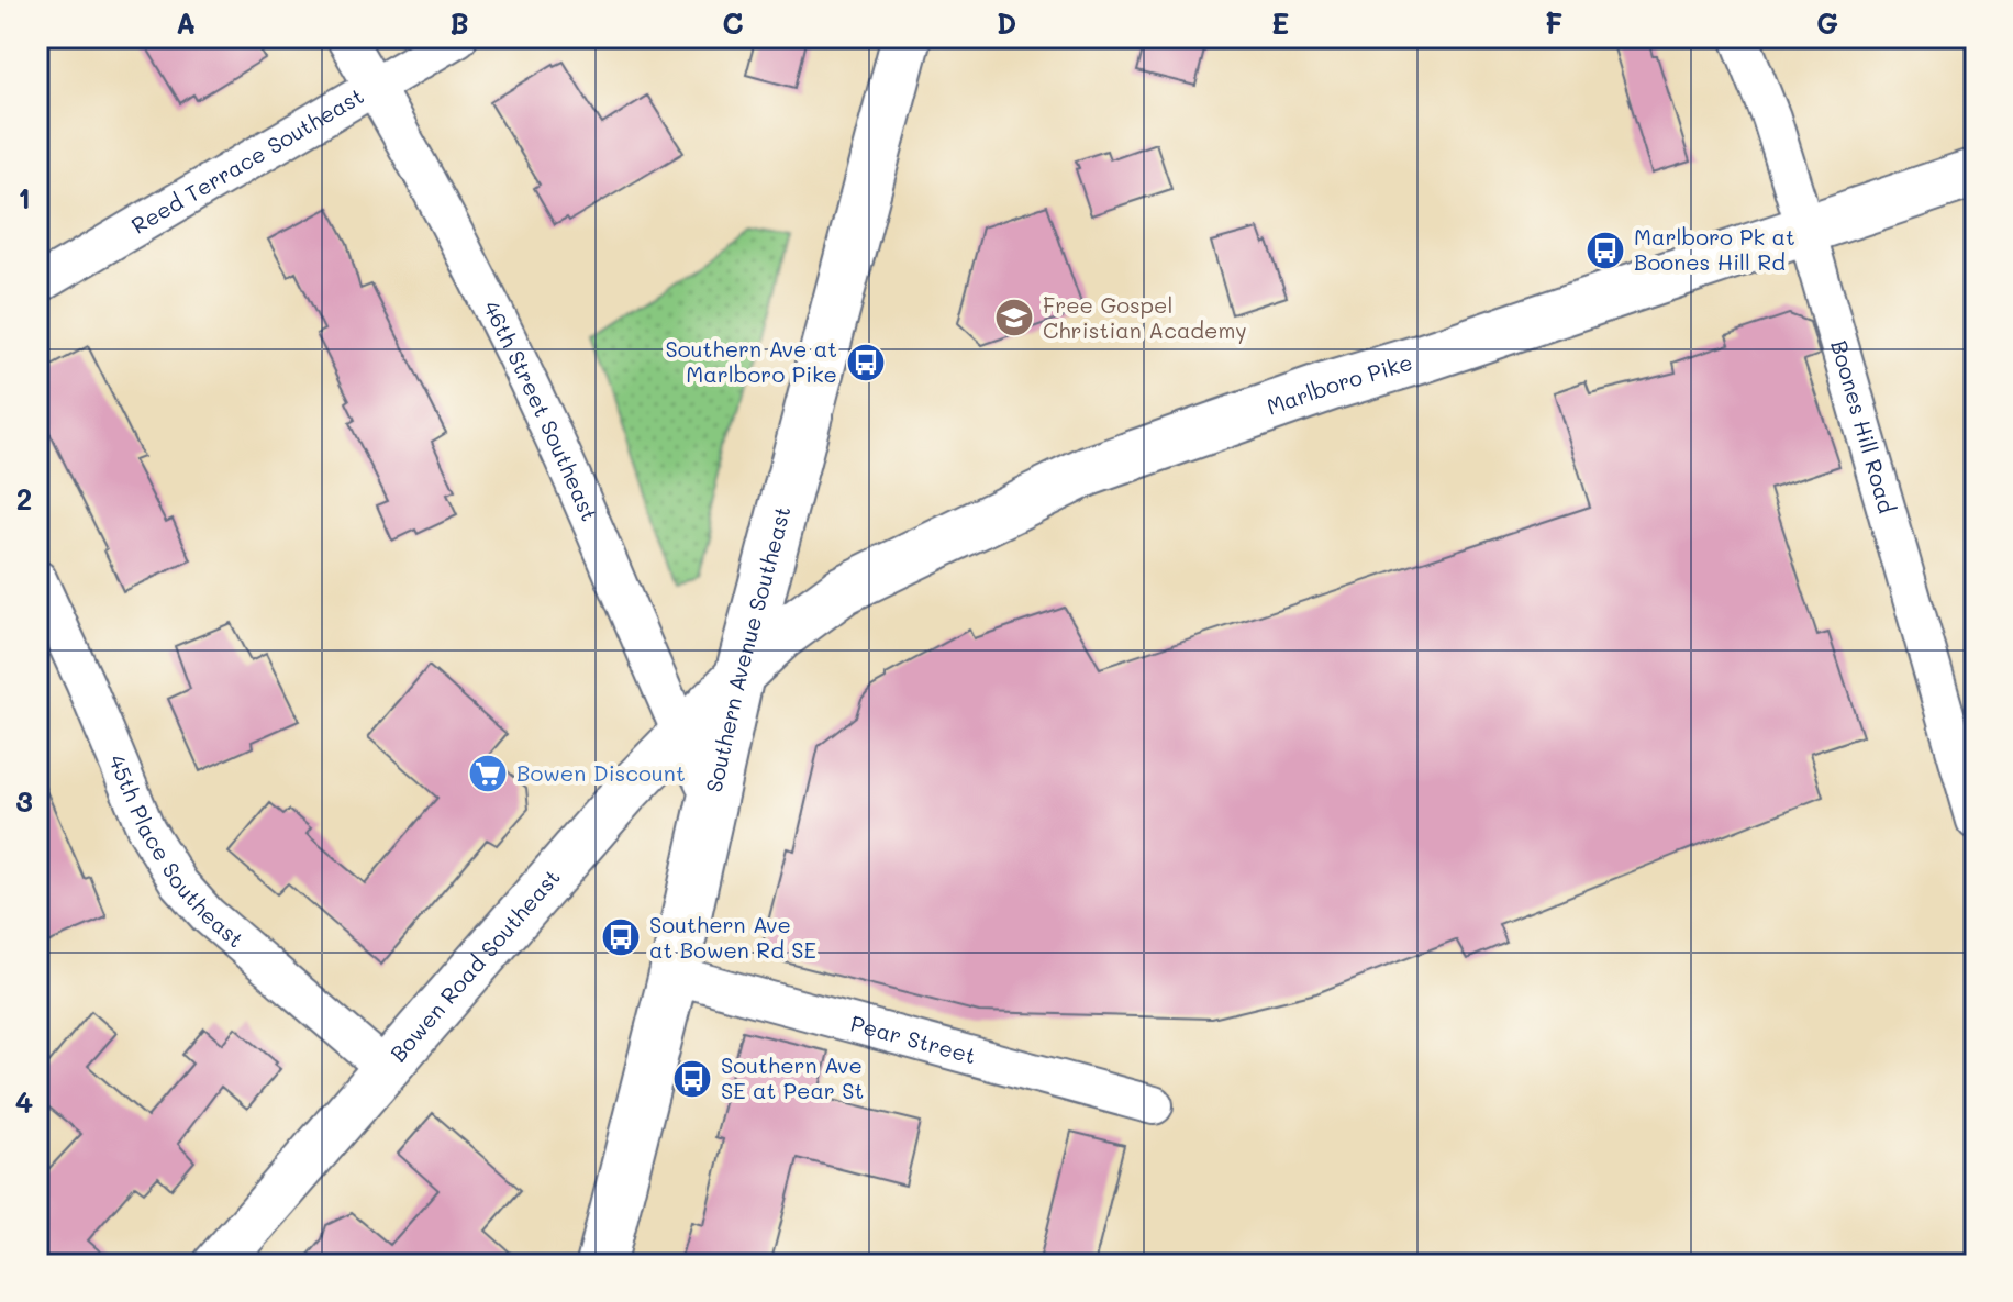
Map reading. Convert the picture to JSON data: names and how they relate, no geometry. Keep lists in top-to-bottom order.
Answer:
{
  "streets": {
    "main road": ["Marlboro Pike", "Southern Avenue Southeast"],
    "street": [
      "Reed Terrace Southeast",
      "46th Street Southeast",
      "Boones Hill Road",
      "45th Place Southeast",
      "Bowen Road Southeast",
      "Pear Street"
    ]
  },
  "crossings": [
    ["Reed Terrace Southeast", "46th Street Southeast"],
    ["Marlboro Pike", "Boones Hill Road"],
    ["Marlboro Pike", "Southern Avenue Southeast"],
    ["Marlboro Pike", "Bowen Road Southeast"],
    ["46th Street Southeast", "Southern Avenue Southeast"],
    ["46th Street Southeast", "Bowen Road Southeast"],
    ["Southern Avenue Southeast", "Bowen Road Southeast"],
    ["Southern Avenue Southeast", "Pear Street"],
    ["45th Place Southeast", "Bowen Road Southeast"]
  ],
  "places": {
    "bus stop": [
      "Marlboro Pk at Boones Hill Rd",
      "Southern Ave at Marlboro Pike",
      "Southern Ave at Bowen Rd SE",
      "Southern Ave SE at Pear St"
    ],
    "school or university": ["Free Gospel Christian Academy"],
    "supermarket": ["Bowen Discount"]
  },
  "grid": {
    "columns": [
      "A",
      "B",
      "C",
      "D",
      "E",
      "F",
      "G"
    ],
    "rows": [
      "1",
      "2",
      "3",
      "4"
    ]
  }
}
